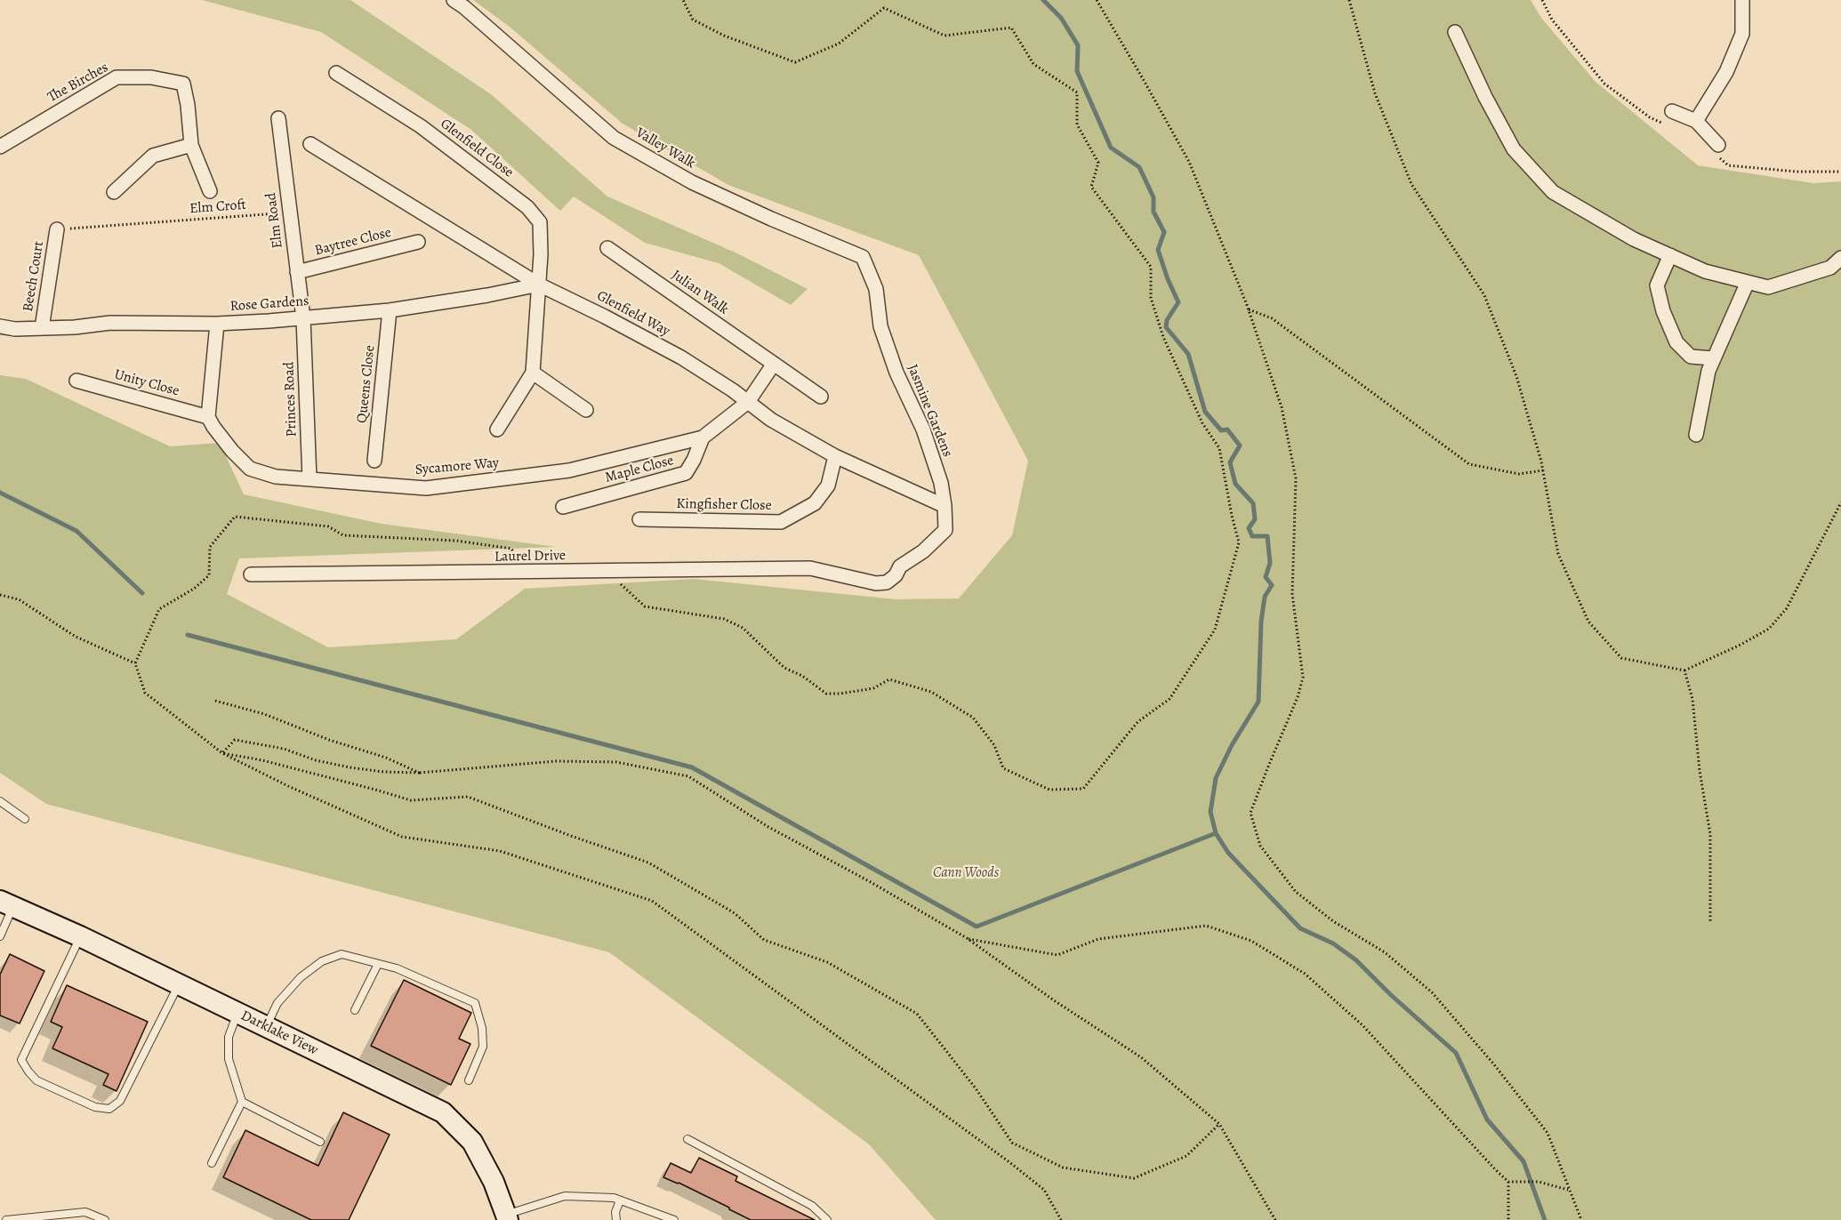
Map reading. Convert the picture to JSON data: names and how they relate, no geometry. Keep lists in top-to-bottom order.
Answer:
{
  "streets": {
    "street": [
      "The Birches",
      "Glenfield Close",
      "Valley Walk",
      "Elm Road",
      "Baytree Close",
      "Beech Court",
      "Julian Walk",
      "Rose Gardens",
      "Glenfield Way",
      "Unity Close",
      "Queens Close",
      "Princes Road",
      "Jasmine Gardens",
      "Sycamore Way",
      "Maple Close",
      "Kingfisher Close",
      "Laurel Drive",
      "Darklake View"
    ],
    "path": ["Elm Croft"]
  },
  "crossings": [
    ["Glenfield Close", "Rose Gardens"],
    ["Glenfield Close", "Glenfield Way"],
    ["Valley Walk", "Jasmine Gardens"],
    ["Elm Croft", "Elm Road"],
    ["Elm Croft", "Beech Court"],
    ["Elm Road", "Baytree Close"],
    ["Elm Road", "Rose Gardens"],
    ["Elm Road", "Princes Road"],
    ["Beech Court", "Rose Gardens"],
    ["Rose Gardens", "Glenfield Way"],
    ["Rose Gardens", "Queens Close"],
    ["Rose Gardens", "Princes Road"],
    ["Glenfield Way", "Jasmine Gardens"],
    ["Glenfield Way", "Sycamore Way"],
    ["Glenfield Way", "Kingfisher Close"],
    ["Unity Close", "Sycamore Way"],
    ["Princes Road", "Sycamore Way"],
    ["Jasmine Gardens", "Laurel Drive"],
    ["Sycamore Way", "Maple Close"]
  ],
  "parks": ["Cann Woods"]
}
